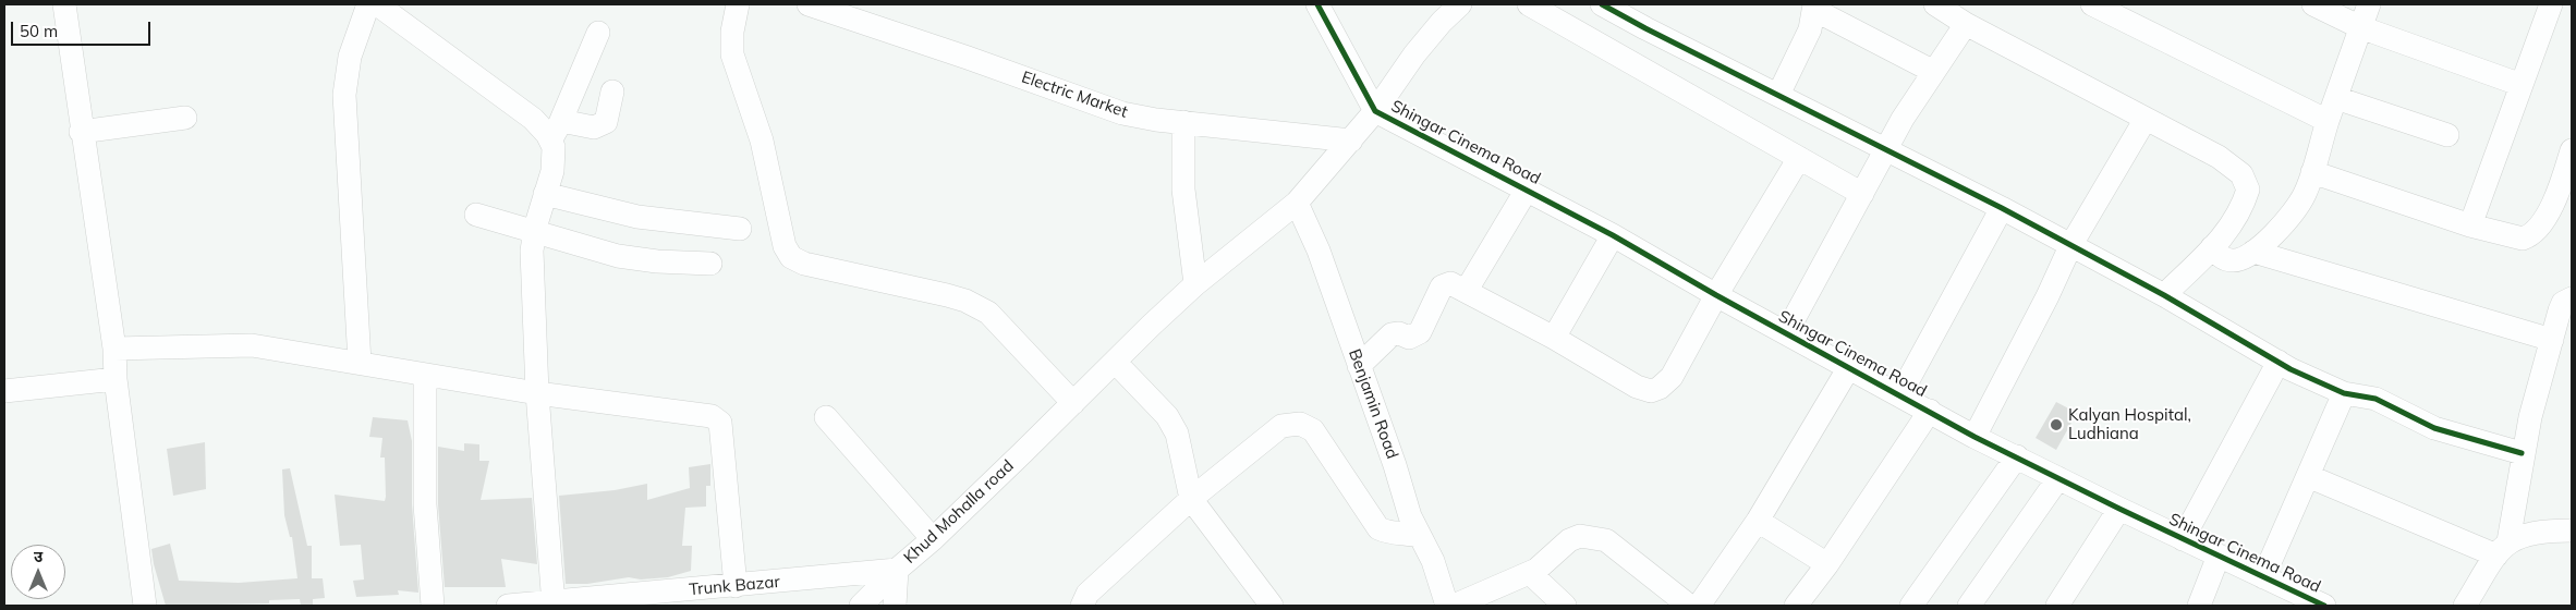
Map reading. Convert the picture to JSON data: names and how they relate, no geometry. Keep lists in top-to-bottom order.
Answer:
{
  "streets": {
    "street": [
      "Electric Market",
      "Shingar Cinema Road",
      "Benjamin Road",
      "Khud Mohalla road",
      "Trunk Bazar"
    ]
  },
  "crossings": [
    ["Electric Market", "Khud Mohalla road"],
    ["Shingar Cinema Road", "Khud Mohalla road"],
    ["Benjamin Road", "Khud Mohalla road"],
    ["Khud Mohalla road", "Trunk Bazar"]
  ],
  "places": ["Kalyan Hospital, Ludhiana"],
  "scale_bar": "50 m",
  "north": "top"
}
